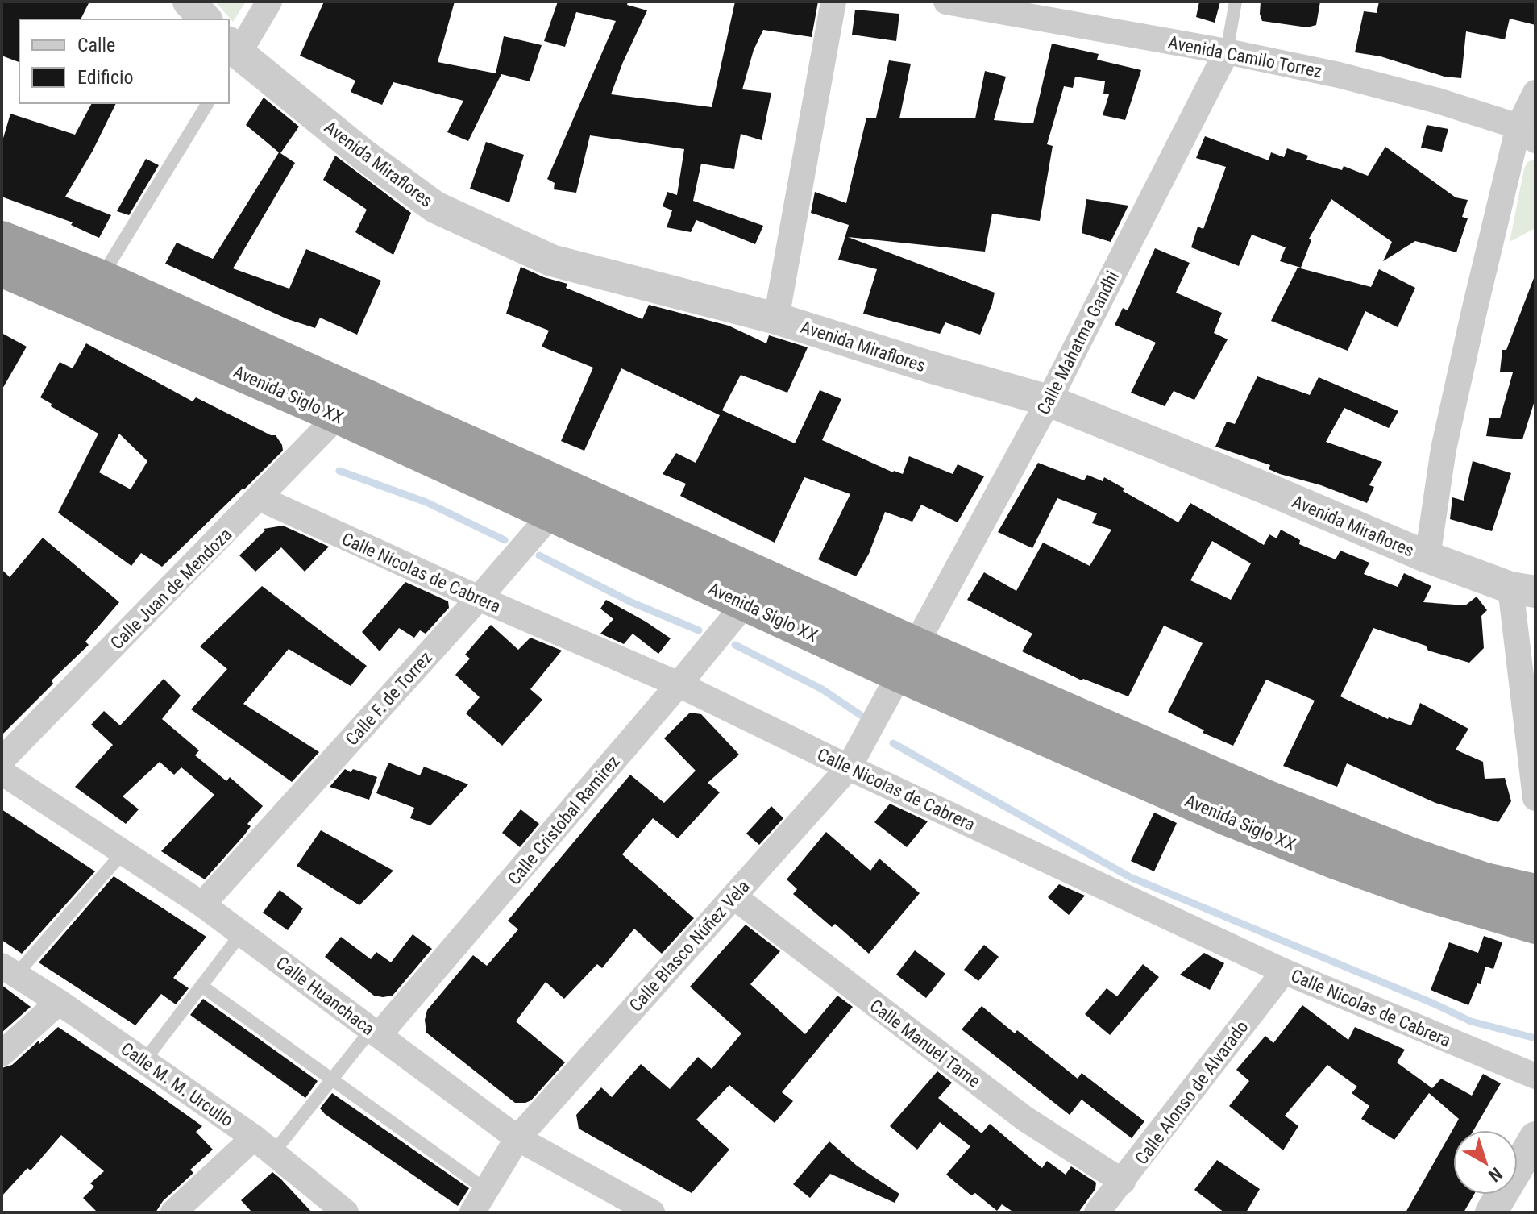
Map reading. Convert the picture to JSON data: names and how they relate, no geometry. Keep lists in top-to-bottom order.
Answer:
{
  "streets": {
    "highway": ["Avenida Siglo XX"],
    "street": [
      "Avenida Camilo Torrez",
      "Avenida Miraflores",
      "Calle Mahatma Gandhi",
      "Calle Nicolas de Cabrera",
      "Calle Juan de Mendoza",
      "Calle F. de Torrez",
      "Calle Cristobal Ramirez",
      "Calle Blasco Núñez Vela",
      "Calle Huanchaca",
      "Calle Manuel Tame",
      "Calle M. M. Urcullo",
      "Calle Alonso de Alvarado"
    ]
  },
  "crossings": [
    ["Avenida Camilo Torrez", "Calle Mahatma Gandhi"],
    ["Avenida Miraflores", "Calle Mahatma Gandhi"],
    ["Calle Mahatma Gandhi", "Avenida Siglo XX"],
    ["Calle Mahatma Gandhi", "Calle Blasco Núñez Vela"],
    ["Avenida Siglo XX", "Calle Juan de Mendoza"],
    ["Avenida Siglo XX", "Calle F. de Torrez"],
    ["Avenida Siglo XX", "Calle Cristobal Ramirez"],
    ["Avenida Siglo XX", "Calle Blasco Núñez Vela"],
    ["Calle Nicolas de Cabrera", "Calle Juan de Mendoza"],
    ["Calle Nicolas de Cabrera", "Calle F. de Torrez"],
    ["Calle Nicolas de Cabrera", "Calle Cristobal Ramirez"],
    ["Calle Nicolas de Cabrera", "Calle Blasco Núñez Vela"],
    ["Calle Nicolas de Cabrera", "Calle Alonso de Alvarado"],
    ["Calle F. de Torrez", "Calle Huanchaca"],
    ["Calle Cristobal Ramirez", "Calle Huanchaca"],
    ["Calle Blasco Núñez Vela", "Calle Huanchaca"],
    ["Calle Blasco Núñez Vela", "Calle Manuel Tame"],
    ["Calle Manuel Tame", "Calle Alonso de Alvarado"]
  ],
  "legend": ["Calle", "Edificio"],
  "north": "bottom right"
}
